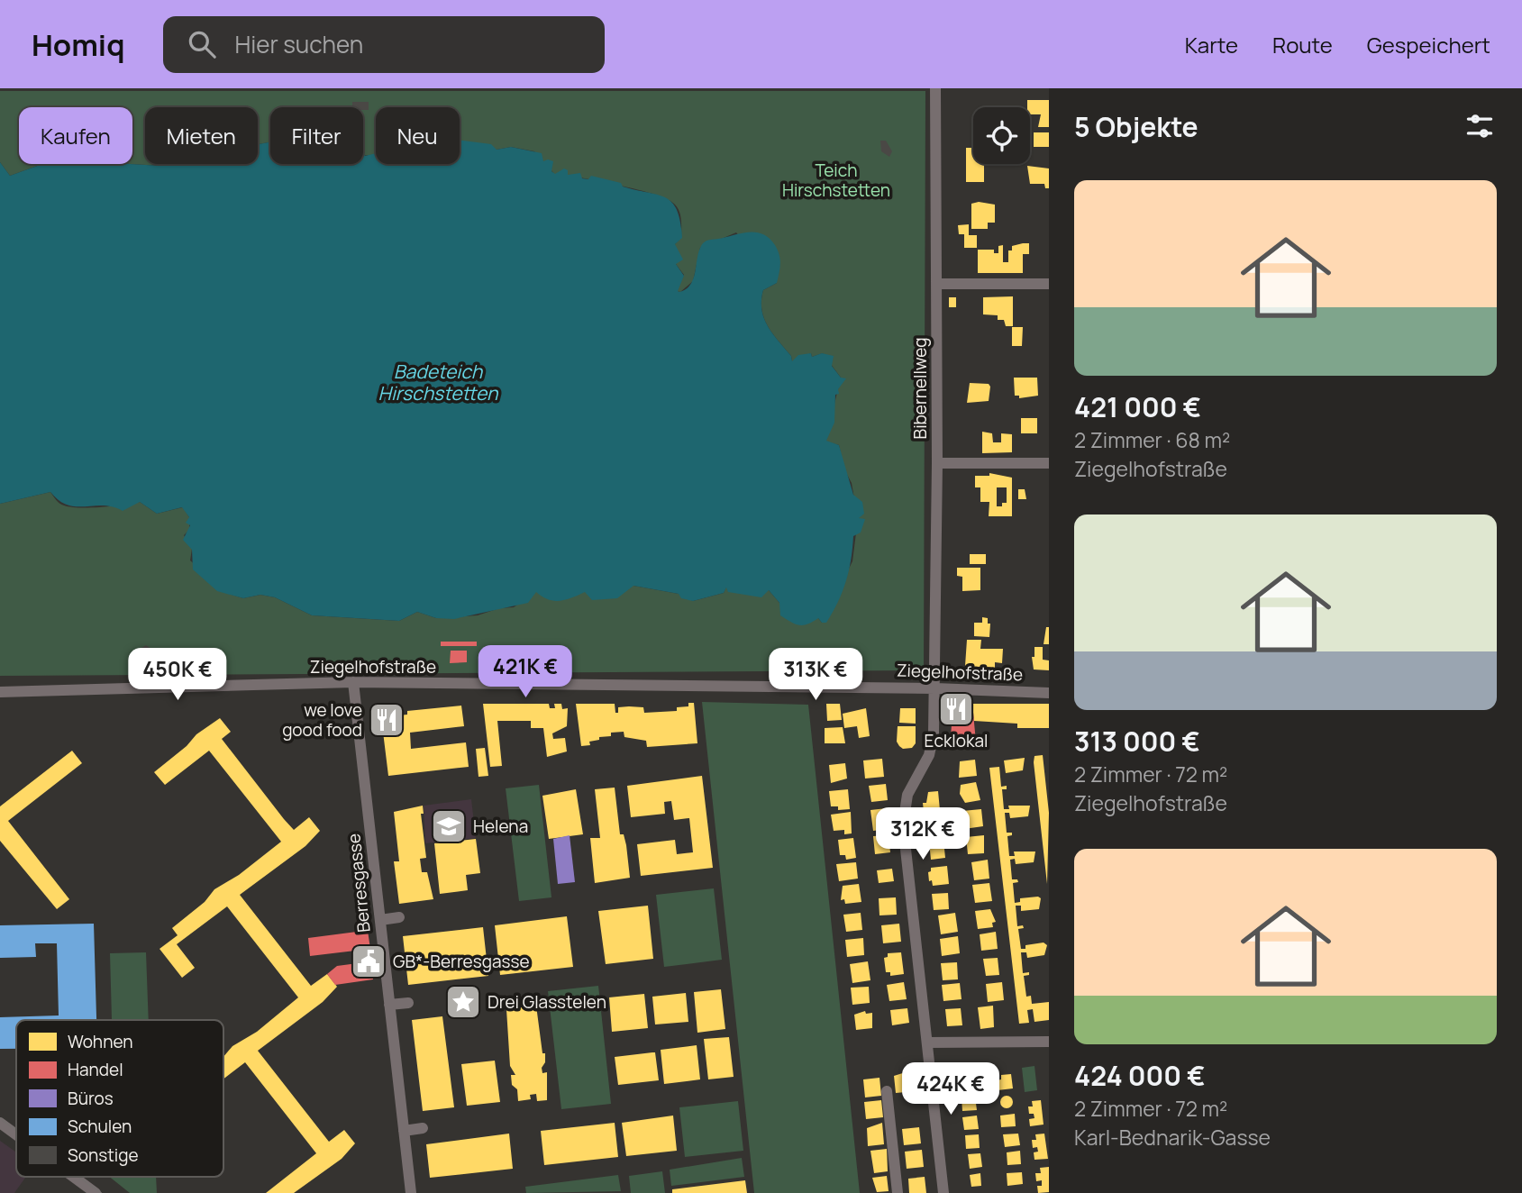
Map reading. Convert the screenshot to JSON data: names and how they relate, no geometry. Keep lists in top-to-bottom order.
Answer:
{
  "streets": {
    "street": ["Bibernellweg", "Ziegelhofstraße", "Berresgasse"]
  },
  "crossings": [
    ["Bibernellweg", "Ziegelhofstraße"],
    ["Ziegelhofstraße", "Berresgasse"]
  ],
  "water": ["Badeteich Hirschstetten"],
  "parks": ["Teich Hirschstetten"],
  "places": {
    "restaurant": ["Ecklokal", "we love good food"],
    "school or university": ["Helena"],
    "public building": ["GB*-Berresgasse"],
    "place": ["Drei Glasstelen"]
  },
  "legend": [
    "Wohnen",
    "Handel",
    "Büros",
    "Schulen",
    "Sonstige"
  ],
  "page": {
    "header": "Homiq",
    "search": "Hier suchen",
    "nav": ["Karte", "Route", "Gespeichert"],
    "heading": "5 Objekte",
    "chip": [
      "Kaufen",
      "Mieten",
      "Filter",
      "Neu"
    ],
    "list": [
      {
        "name": "421 000 €",
        "note": "2 Zimmer · 68 m² · Ziegelhofstraße"
      },
      {
        "name": "313 000 €",
        "note": "2 Zimmer · 72 m² · Ziegelhofstraße"
      },
      {
        "name": "424 000 €",
        "note": "2 Zimmer · 72 m² · Karl-Bednarik-Gasse"
      }
    ],
    "price": [
      "421K €",
      "450K €",
      "313K €",
      "312K €",
      "424K €"
    ]
  }
}
